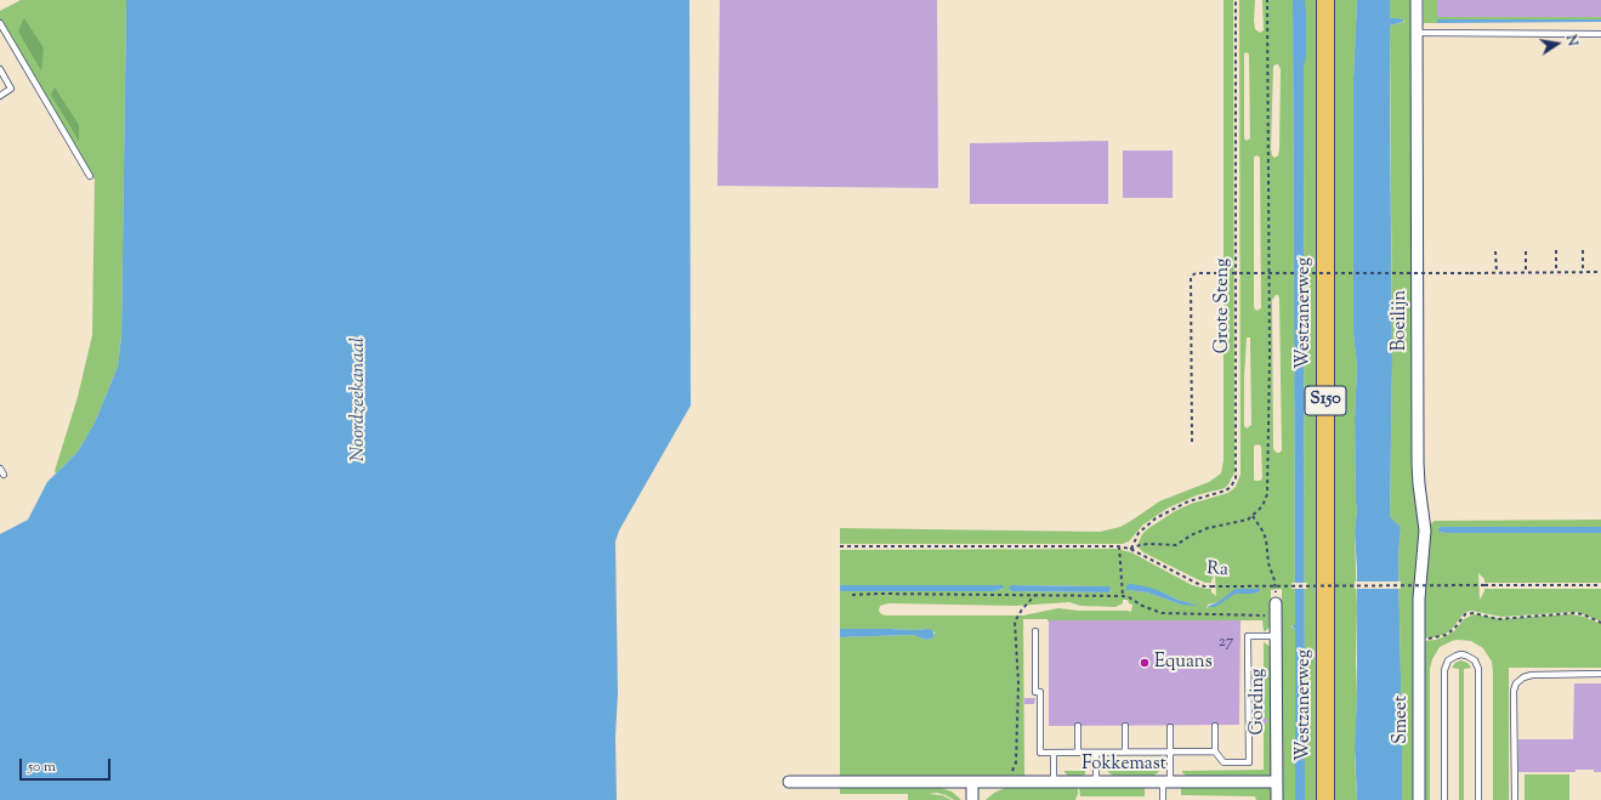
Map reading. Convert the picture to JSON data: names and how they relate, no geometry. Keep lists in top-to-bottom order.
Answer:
{
  "streets": {
    "main road": ["Westzanerweg", "S150"],
    "street": [
      "Boeilijn",
      "Gording",
      "Smeet",
      "Fokkemast"
    ],
    "path": ["Grote Steng", "Ra"]
  },
  "crossings": [
    ["Grote Steng", "Ra"],
    ["Boeilijn", "Smeet"],
    ["Gording", "Fokkemast"]
  ],
  "water": ["Noordzeekanaal"],
  "places": ["Equans"],
  "house_numbers": ["27"],
  "scale_bar": "50 m",
  "north": "right"
}
